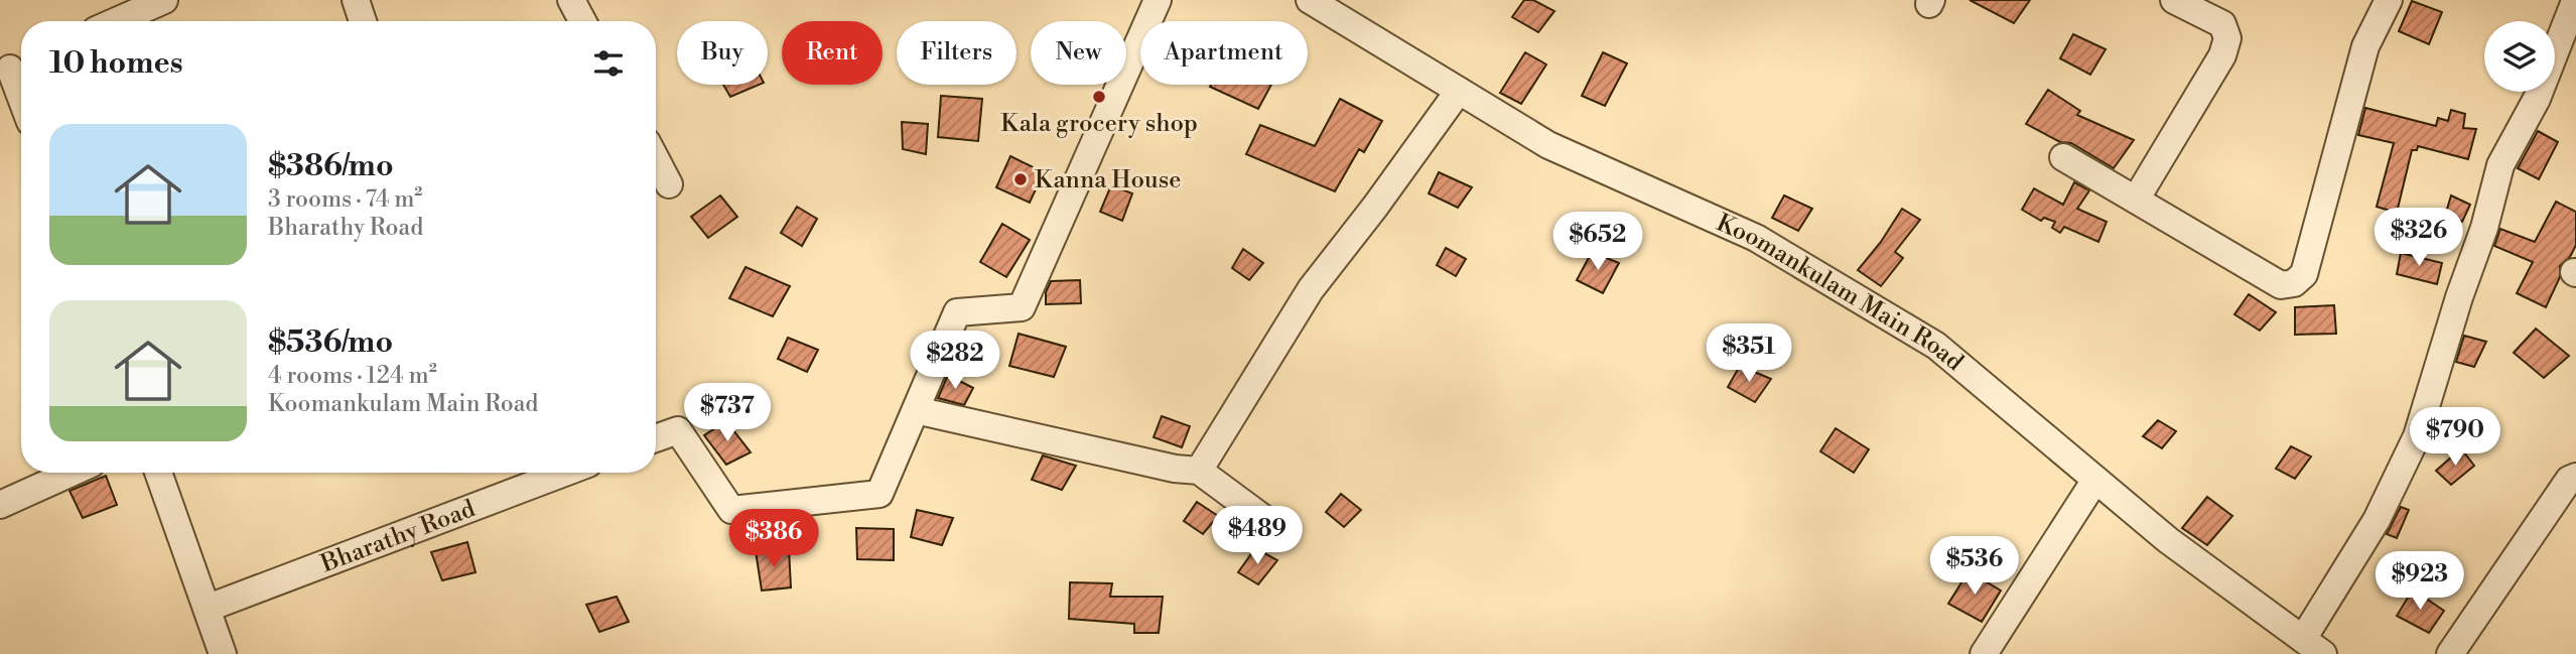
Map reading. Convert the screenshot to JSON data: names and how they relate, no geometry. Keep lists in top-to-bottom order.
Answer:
{
  "streets": {
    "street": ["Koomankulam Main Road", "Bharathy Road"]
  },
  "places": ["Kala grocery shop", "Kanna House"],
  "page": {
    "chip": [
      "Buy",
      "Rent",
      "Filters",
      "New",
      "Apartment"
    ],
    "heading": "10 homes",
    "list": [
      {
        "name": "$386/mo",
        "note": "3 rooms · 74 m² · Bharathy Road"
      },
      {
        "name": "$536/mo",
        "note": "4 rooms · 124 m² · Koomankulam Main Road"
      }
    ],
    "price": [
      "$326",
      "$652",
      "$351",
      "$282",
      "$737",
      "$790",
      "$489",
      "$386",
      "$536",
      "$923"
    ]
  }
}
